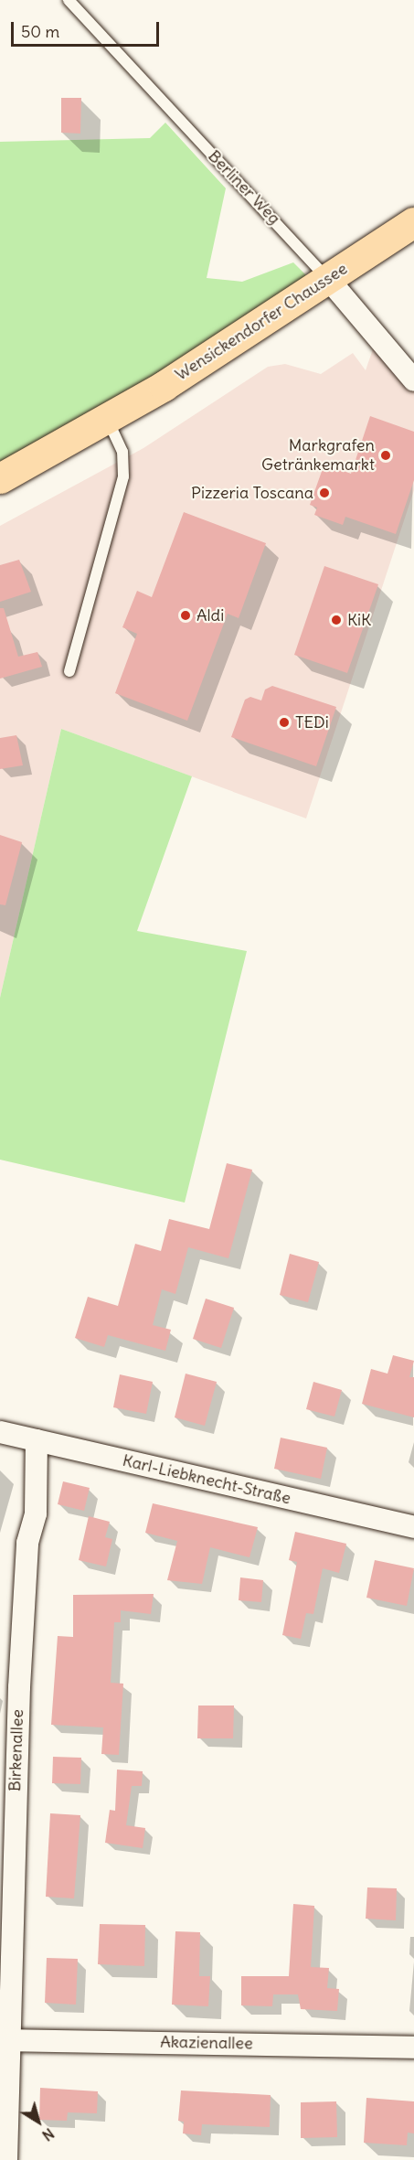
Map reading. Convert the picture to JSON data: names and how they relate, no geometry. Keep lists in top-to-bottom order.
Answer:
{
  "streets": {
    "main road": ["Wensickendorfer Chaussee"],
    "street": [
      "Berliner Weg",
      "Karl-Liebknecht-Straße",
      "Birkenallee",
      "Akazienallee"
    ]
  },
  "crossings": [
    ["Berliner Weg", "Wensickendorfer Chaussee"],
    ["Karl-Liebknecht-Straße", "Birkenallee"],
    ["Birkenallee", "Akazienallee"]
  ],
  "places": [
    "Markgrafen Getränkemarkt",
    "Pizzeria Toscana",
    "Aldi",
    "KiK",
    "TEDi"
  ],
  "scale_bar": "50 m",
  "north": "bottom right"
}
